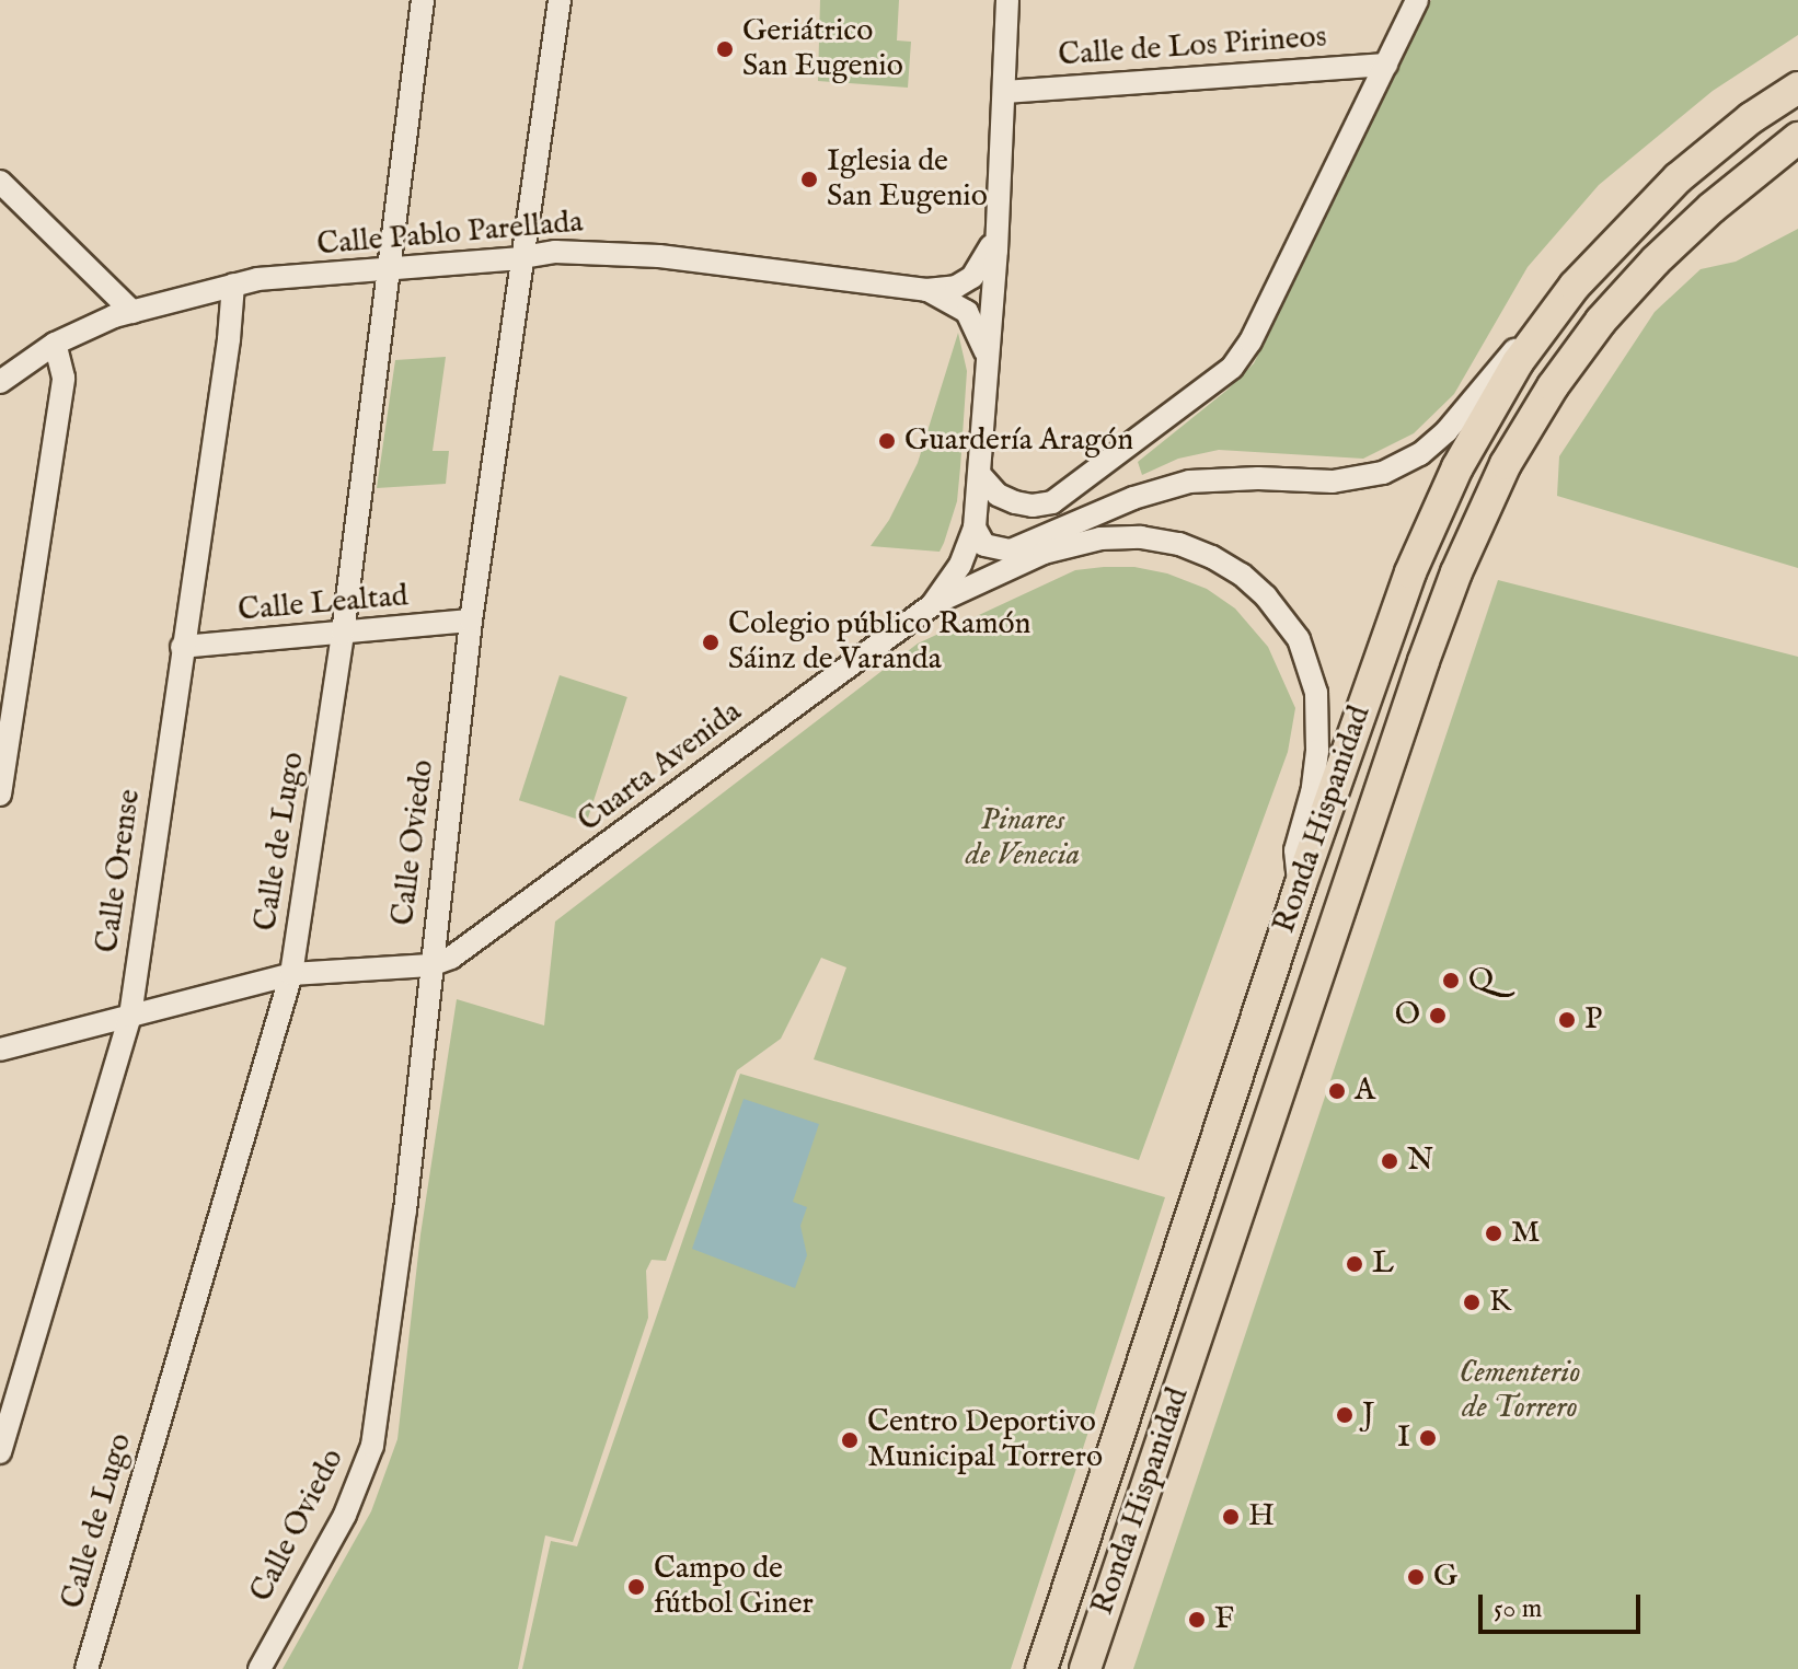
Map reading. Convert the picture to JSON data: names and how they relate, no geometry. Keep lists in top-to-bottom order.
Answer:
{
  "streets": {
    "highway": ["Ronda Hispanidad"],
    "street": [
      "Calle de Los Pirineos",
      "Calle Pablo Parellada",
      "Calle Lealtad",
      "Cuarta Avenida",
      "Calle de Lugo",
      "Calle Oviedo",
      "Calle Orense"
    ]
  },
  "crossings": [
    ["Calle de Los Pirineos", "Cuarta Avenida"],
    ["Calle Pablo Parellada", "Cuarta Avenida"],
    ["Calle Pablo Parellada", "Calle de Lugo"],
    ["Calle Pablo Parellada", "Calle Oviedo"],
    ["Calle Pablo Parellada", "Calle Orense"],
    ["Calle Lealtad", "Calle de Lugo"],
    ["Calle Lealtad", "Calle Oviedo"],
    ["Calle Lealtad", "Calle Orense"],
    ["Cuarta Avenida", "Calle Oviedo"]
  ],
  "parks": ["Pinares de Venecia", "Cementerio de Torrero"],
  "places": [
    "Geriátrico San Eugenio",
    "Iglesia de San Eugenio",
    "Guardería Aragón",
    "Colegio público Ramón Sáinz de Varanda",
    "Q",
    "O",
    "P",
    "A",
    "N",
    "M",
    "L",
    "K",
    "J",
    "I",
    "Centro Deportivo Municipal Torrero",
    "H",
    "G",
    "Campo de fútbol Giner",
    "F"
  ],
  "scale_bar": "50 m"
}
